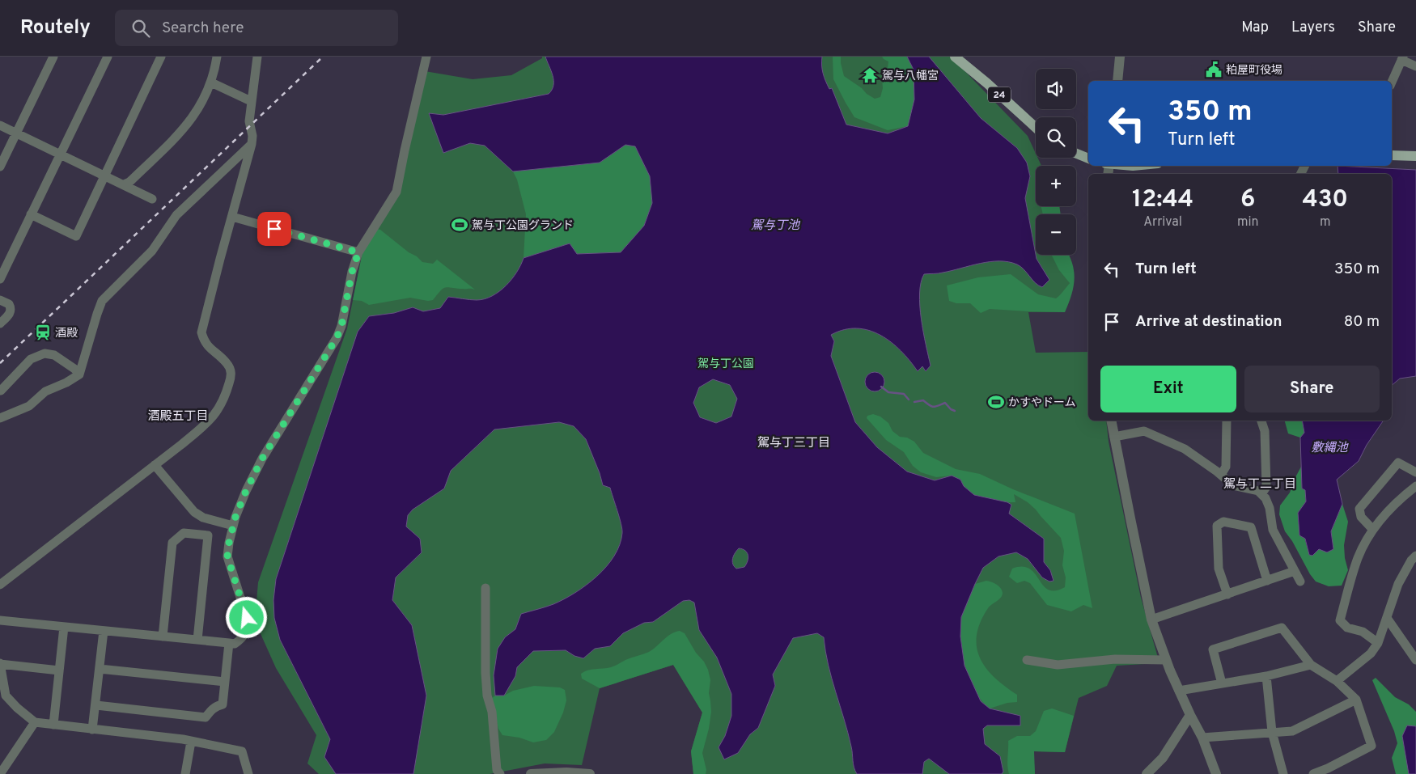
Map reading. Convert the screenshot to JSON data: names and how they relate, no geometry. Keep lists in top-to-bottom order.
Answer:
{
  "streets": {
    "main road": ["24"]
  },
  "districts": ["酒殿五丁目", "駕与丁三丁目", "駕与丁二丁目"],
  "water": ["駕与丁池", "敷縄池"],
  "parks": ["駕与丁公園"],
  "places": {
    "public building": ["粕屋町役場"],
    "temple": ["駕与八幡宮"],
    "sports": ["駕与丁公園グランド", "かすやドーム"],
    "station": ["酒殿"]
  },
  "page": {
    "header": "Routely",
    "search": "Search here",
    "nav": ["Map", "Layers", "Share"],
    "map_buttons": ["+", "−"],
    "turn": ["350 m", "Turn left"],
    "eta": [
      "12:44",
      "Arrival",
      "6",
      "min",
      "430",
      "m"
    ],
    "list": [
      {
        "name": "Turn left",
        "value": "350 m"
      },
      {
        "name": "Arrive at destination",
        "value": "80 m"
      }
    ],
    "buttons": ["Exit", "Share"]
  }
}
